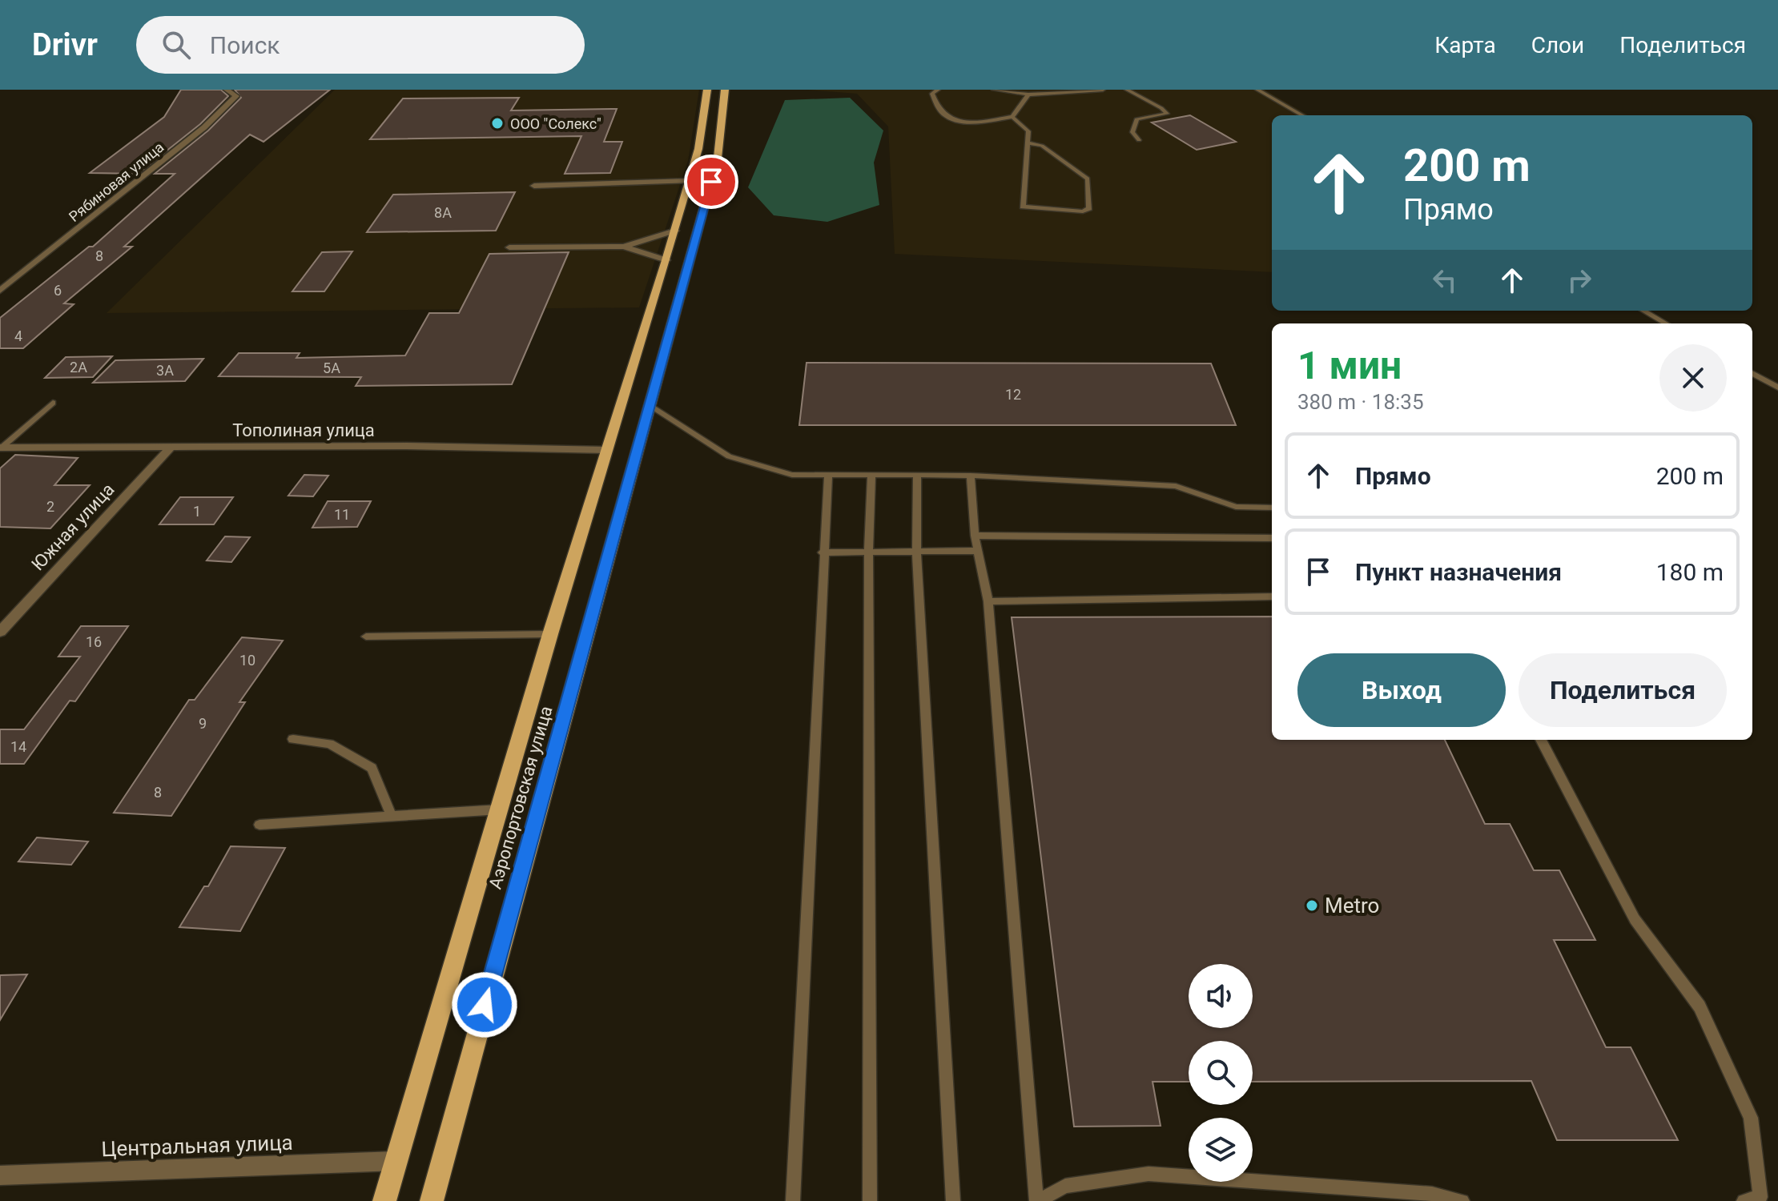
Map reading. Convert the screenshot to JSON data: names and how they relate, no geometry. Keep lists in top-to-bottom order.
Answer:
{
  "streets": {
    "main road": ["Аэропортовская улица"],
    "street": [
      "Рябиновая улица",
      "Тополиная улица",
      "Южная улица",
      "Центральная улица"
    ]
  },
  "crossings": [
    ["Тополиная улица", "Южная улица"],
    ["Тополиная улица", "Аэропортовская улица"],
    ["Аэропортовская улица", "Центральная улица"]
  ],
  "places": ["ООО \"Солекс\"", "Metro"],
  "house_numbers": [
    "8А",
    "8",
    "6",
    "4",
    "2А",
    "5А",
    "3А",
    "12",
    "2",
    "1",
    "11",
    "16",
    "10",
    "9",
    "14",
    "8"
  ],
  "page": {
    "header": "Drivr",
    "search": "Поиск",
    "nav": ["Карта", "Слои", "Поделиться"],
    "turn": ["200 m", "Прямо"],
    "heading": ["1 мин", "380 m · 18:35"],
    "list": [
      {
        "name": "Прямо",
        "value": "200 m"
      },
      {
        "name": "Пункт назначения",
        "value": "180 m"
      }
    ],
    "buttons": ["Выход", "Поделиться"]
  }
}
